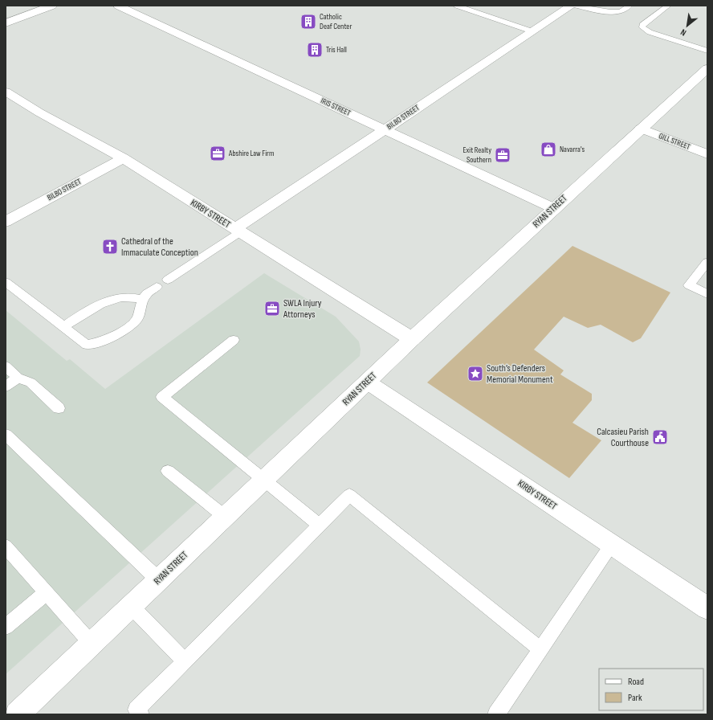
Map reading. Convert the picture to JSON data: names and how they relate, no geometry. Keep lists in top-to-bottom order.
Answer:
{
  "streets": {
    "street": [
      "IRIS STREET",
      "BILBO STREET",
      "GILL STREET",
      "RYAN STREET",
      "KIRBY STREET"
    ]
  },
  "crossings": [
    ["IRIS STREET", "BILBO STREET"],
    ["IRIS STREET", "RYAN STREET"],
    ["BILBO STREET", "KIRBY STREET"],
    ["GILL STREET", "RYAN STREET"],
    ["RYAN STREET", "KIRBY STREET"]
  ],
  "places": {
    "building": ["Catholic Deaf Center", "Tris Hall"],
    "shop": ["Navarra's"],
    "office": ["Abshire Law Firm", "Exit Realty Southern", "SWLA Injury Attorneys"],
    "church": ["Cathedral of the Immaculate Conception"],
    "place": ["South’s Defenders Memorial Monument"],
    "public building": ["Calcasieu Parish Courthouse"]
  },
  "legend": ["Road", "Park"],
  "north": "bottom left"
}
